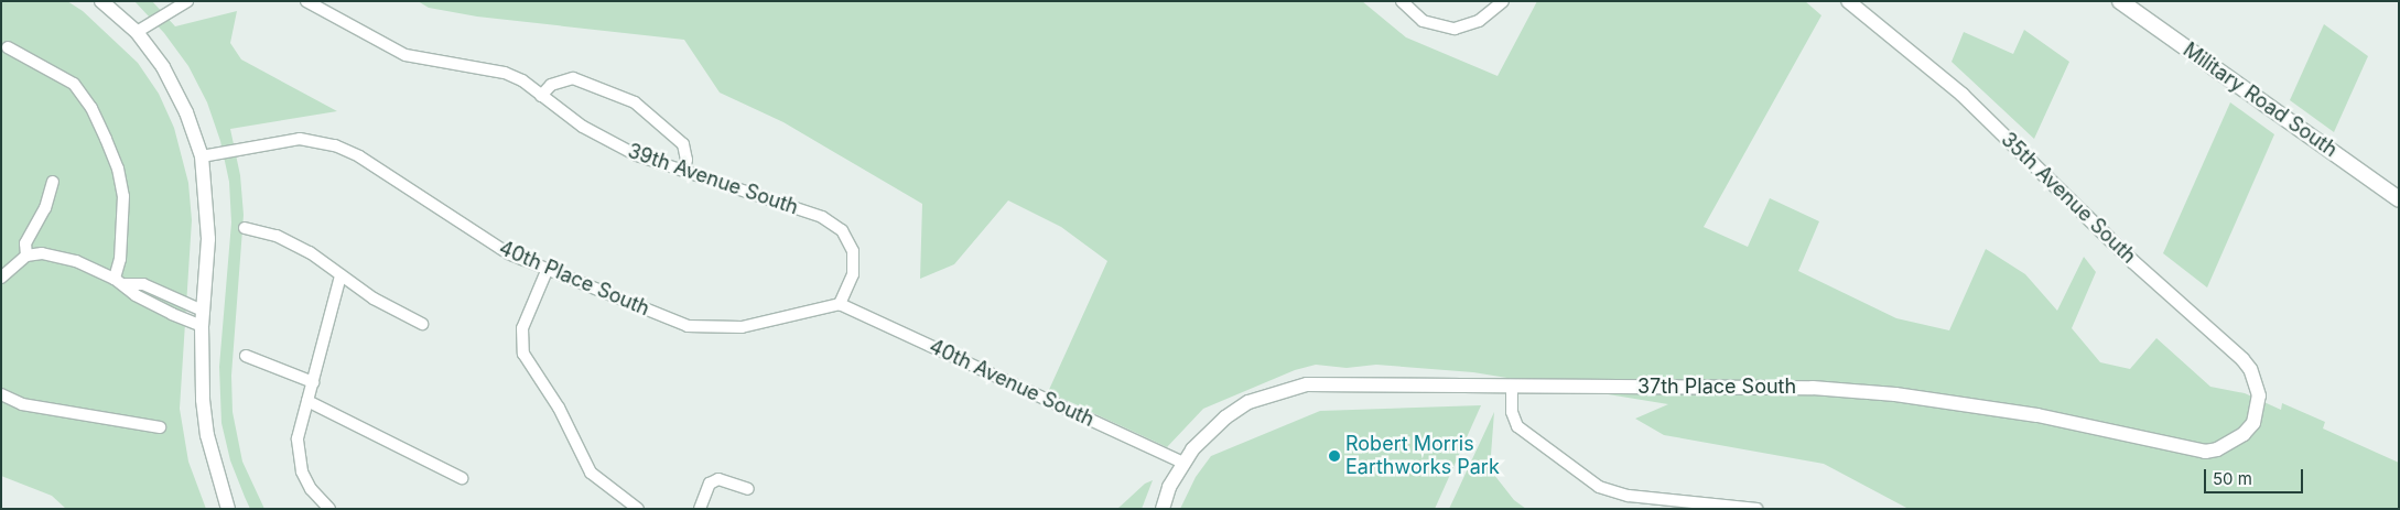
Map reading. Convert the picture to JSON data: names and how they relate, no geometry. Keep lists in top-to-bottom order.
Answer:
{
  "streets": {
    "main road": ["Military Road South"],
    "street": [
      "39th Avenue South",
      "35th Avenue South",
      "40th Place South",
      "40th Avenue South",
      "37th Place South"
    ]
  },
  "crossings": [
    ["39th Avenue South", "40th Place South"],
    ["39th Avenue South", "40th Avenue South"],
    ["35th Avenue South", "37th Place South"],
    ["40th Place South", "40th Avenue South"],
    ["40th Avenue South", "37th Place South"]
  ],
  "places": ["Robert Morris Earthworks Park"],
  "scale_bar": "50 m"
}
